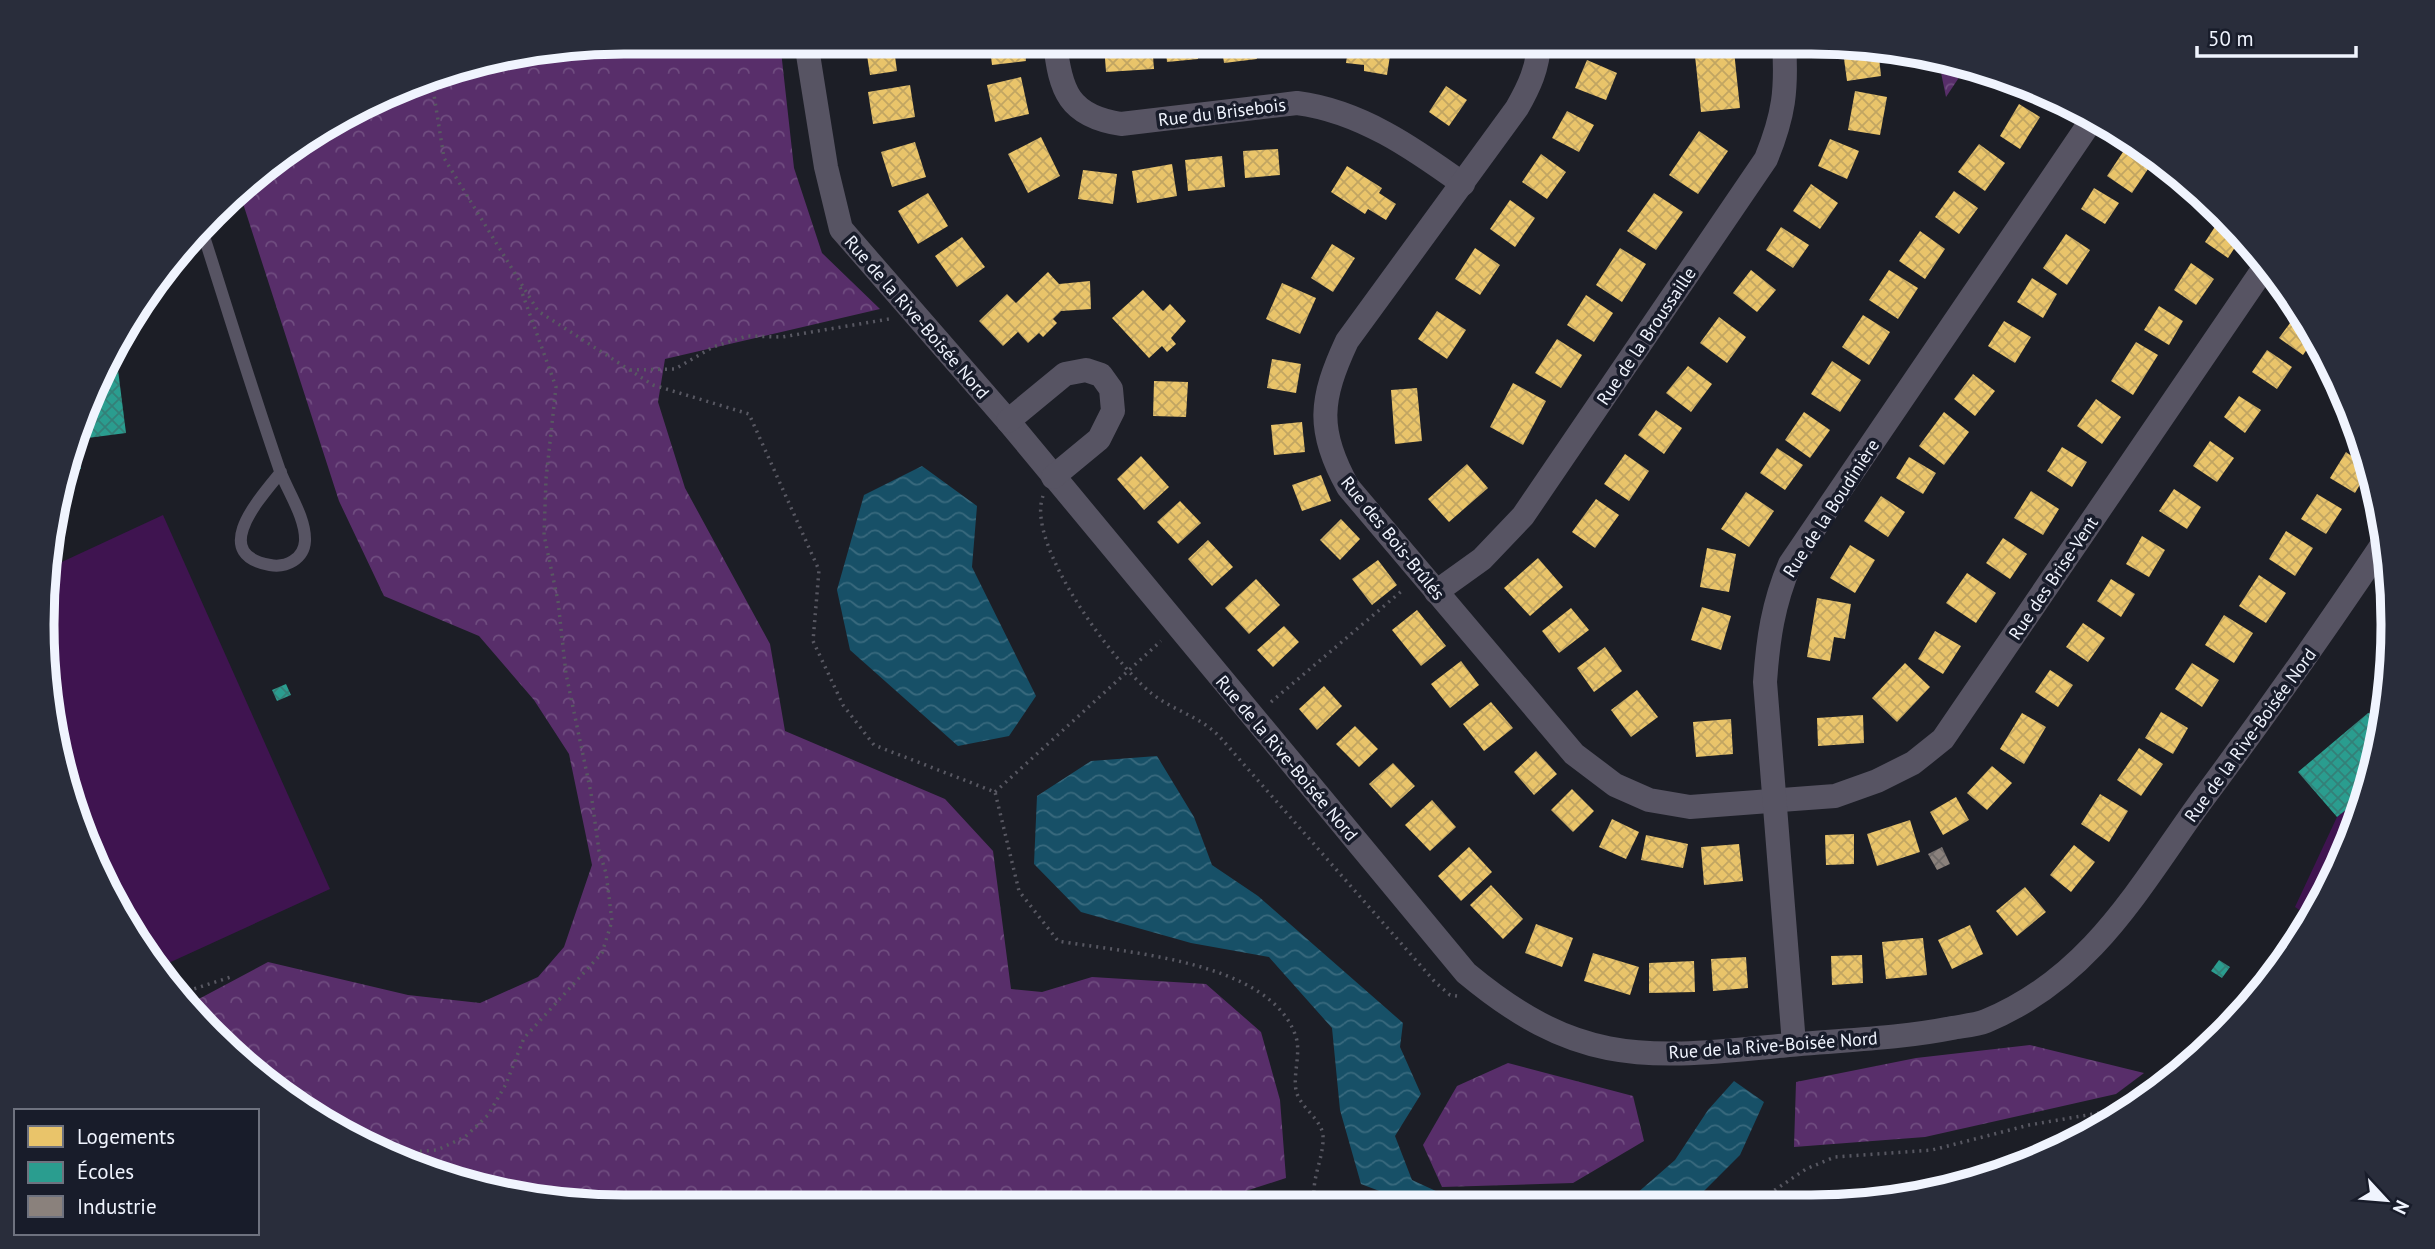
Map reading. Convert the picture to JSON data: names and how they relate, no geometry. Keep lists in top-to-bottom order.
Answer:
{
  "streets": {
    "street": [
      "Rue du Brisebois",
      "Rue de la Rive-Boisée Nord",
      "Rue de la Broussaille",
      "Rue de la Boudinière",
      "Rue des Bois-Brûlés",
      "Rue des Brise-Vent"
    ]
  },
  "crossings": [
    ["Rue du Brisebois", "Rue des Bois-Brûlés"],
    ["Rue de la Rive-Boisée Nord", "Rue de la Boudinière"],
    ["Rue de la Broussaille", "Rue des Bois-Brûlés"],
    ["Rue de la Boudinière", "Rue des Bois-Brûlés"],
    ["Rue de la Boudinière", "Rue des Brise-Vent"],
    ["Rue des Bois-Brûlés", "Rue des Brise-Vent"]
  ],
  "legend": ["Logements", "Écoles", "Industrie"],
  "scale_bar": "50 m",
  "north": "bottom right"
}
